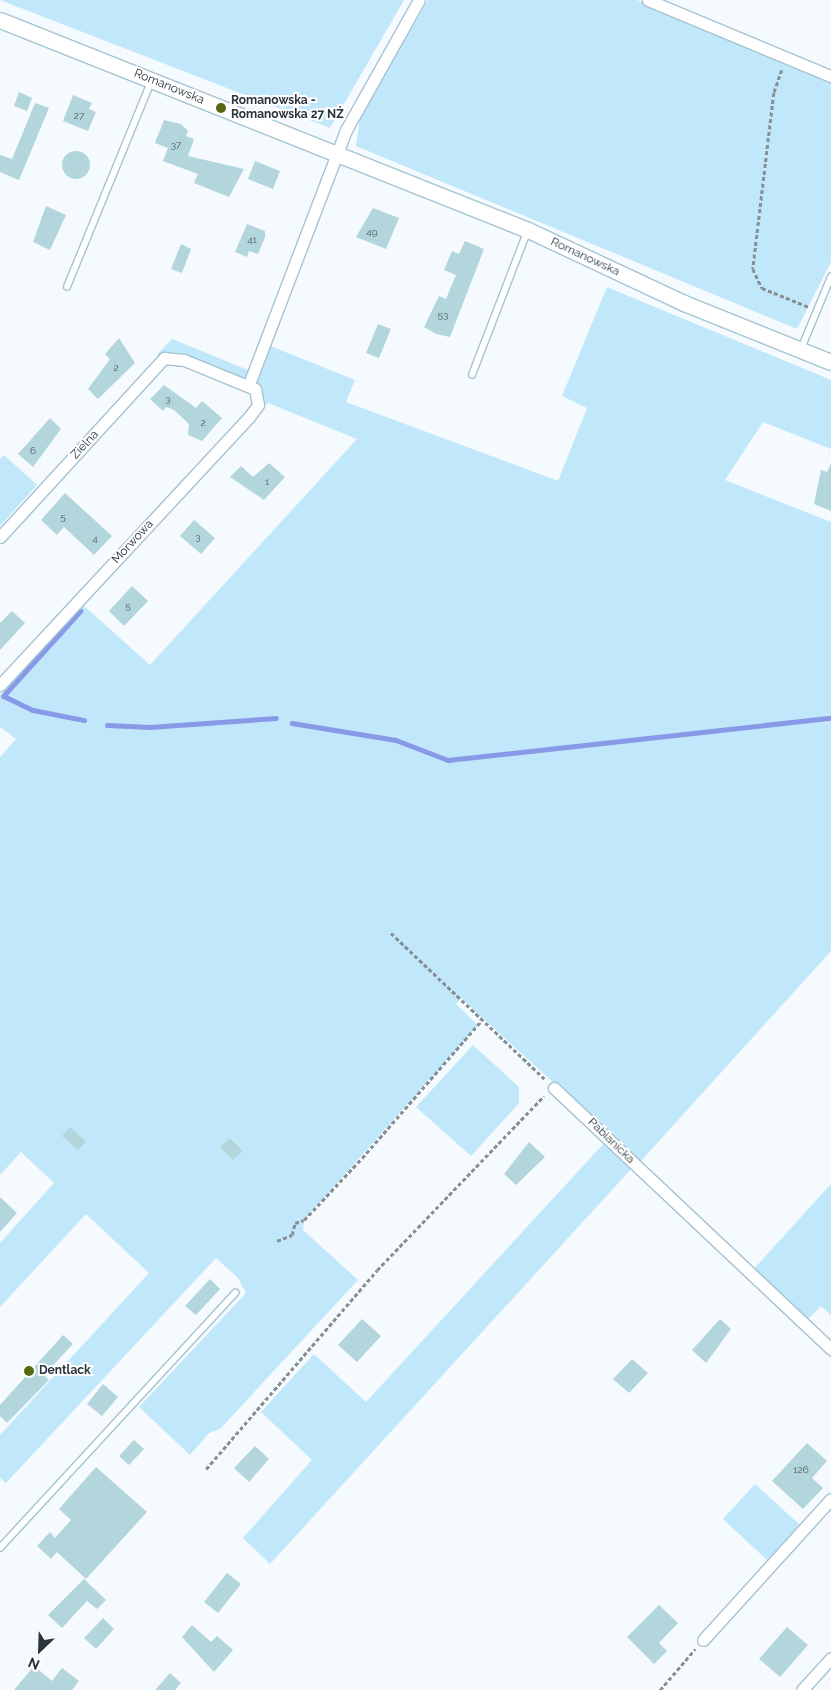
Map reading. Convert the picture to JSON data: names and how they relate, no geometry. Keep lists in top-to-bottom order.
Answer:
{
  "streets": {
    "street": [
      "Romanowska",
      "Zielna",
      "Morwowa",
      "Pabianicka"
    ]
  },
  "crossings": [
    ["Zielna", "Morwowa"]
  ],
  "places": ["Romanowska - Romanowska 27 NŻ", "Dentlack"],
  "house_numbers": [
    "27",
    "37",
    "49",
    "41",
    "53",
    "2",
    "3",
    "2",
    "6",
    "1",
    "5",
    "3",
    "4",
    "5",
    "126"
  ],
  "north": "bottom left"
}
